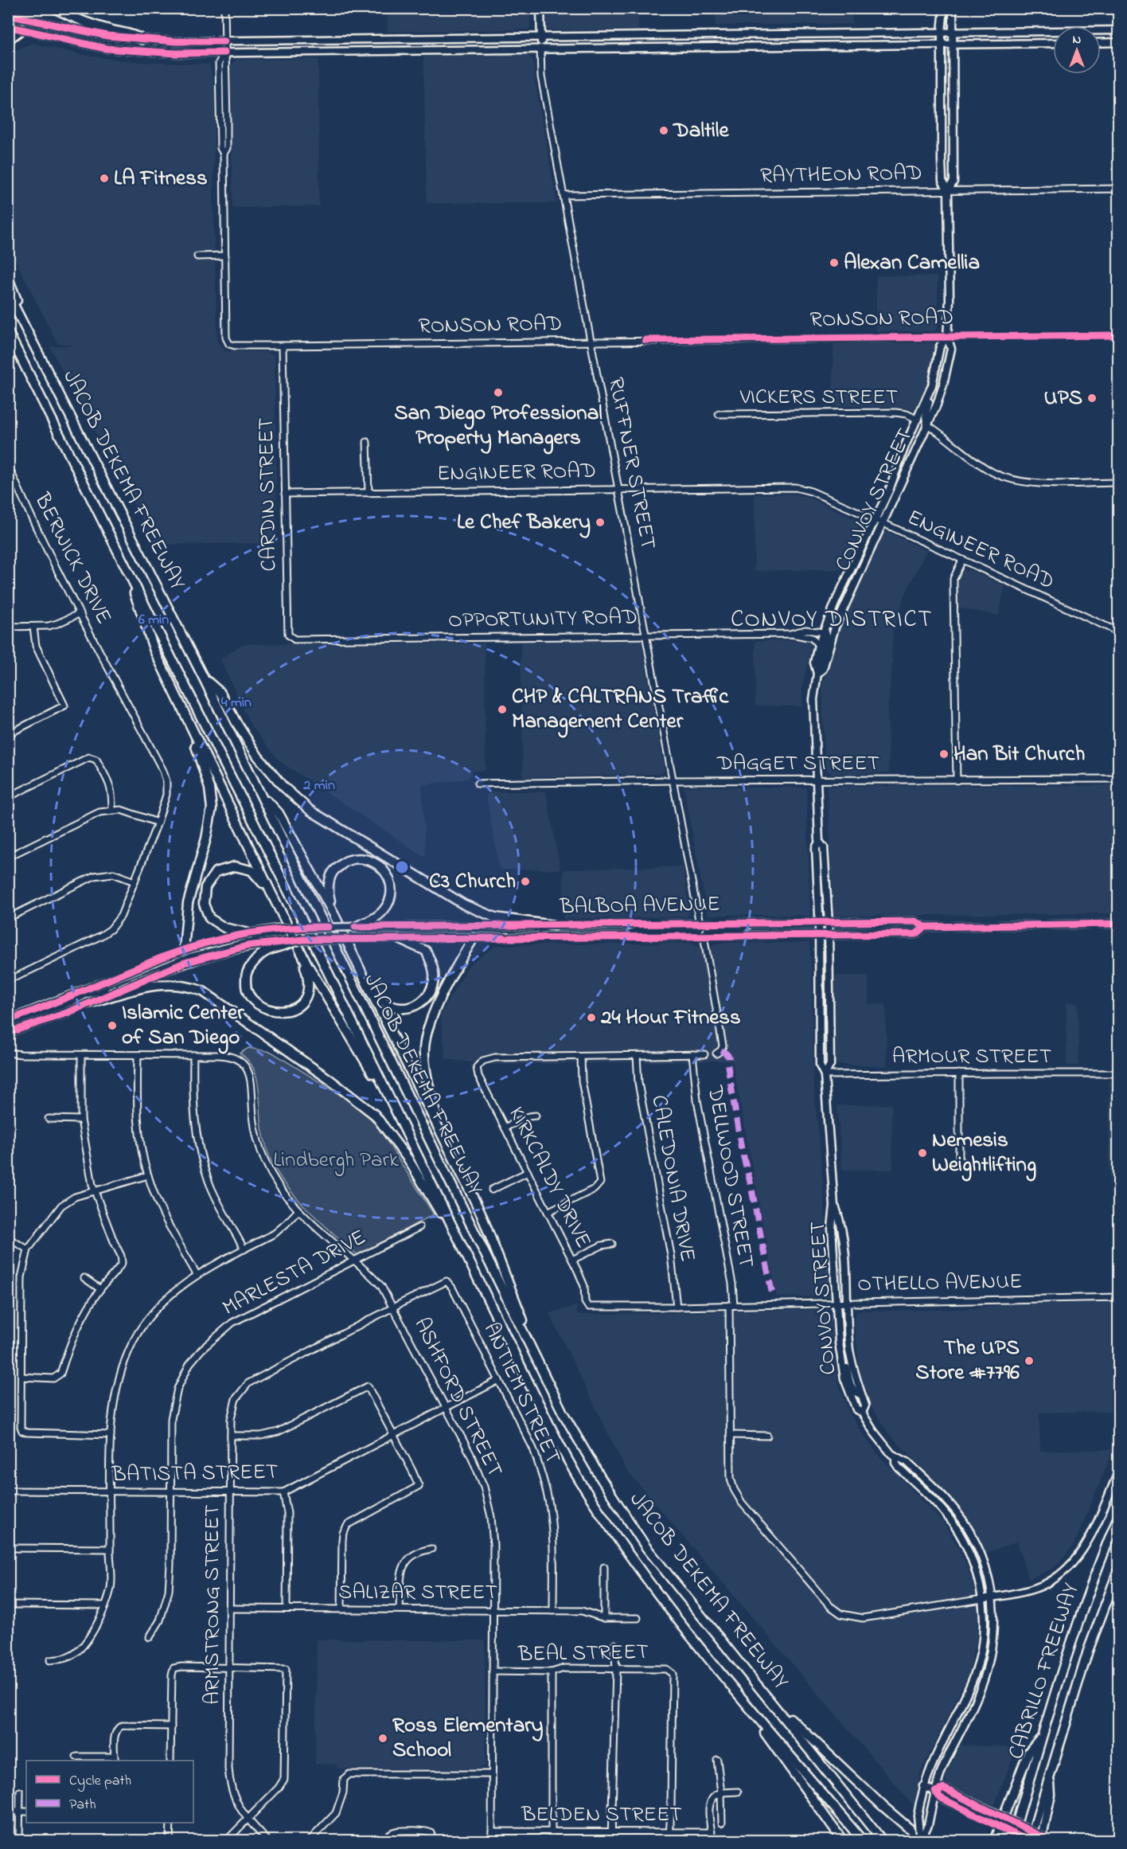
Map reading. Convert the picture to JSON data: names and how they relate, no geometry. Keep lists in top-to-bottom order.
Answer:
{
  "streets": {
    "highway": ["JACOB DEKEMA FREEWAY", "CABRILLO FREEWAY"],
    "main road": ["RUFFNER STREET", "CONVOY STREET", "BALBOA AVENUE"],
    "street": [
      "RAYTHEON ROAD",
      "RONSON ROAD",
      "VICKERS STREET",
      "ENGINEER ROAD",
      "CARDIN STREET",
      "BERWICK DRIVE",
      "OPPORTUNITY ROAD",
      "DAGGET STREET",
      "ARMOUR STREET",
      "DELLWOOD STREET",
      "KIRKCALDY DRIVE",
      "CALEDONIA DRIVE",
      "MARLESTA DRIVE",
      "OTHELLO AVENUE",
      "ANTIEM STREET",
      "ASHFORD STREET",
      "BATISTA STREET",
      "SALIZAR STREET",
      "ARMSTRONG STREET",
      "BEAL STREET",
      "BELDEN STREET"
    ]
  },
  "crossings": [
    ["RAYTHEON ROAD", "RUFFNER STREET"],
    ["RAYTHEON ROAD", "CONVOY STREET"],
    ["RONSON ROAD", "RUFFNER STREET"],
    ["RONSON ROAD", "CARDIN STREET"],
    ["RONSON ROAD", "CONVOY STREET"],
    ["VICKERS STREET", "CONVOY STREET"],
    ["RUFFNER STREET", "ENGINEER ROAD"],
    ["RUFFNER STREET", "OPPORTUNITY ROAD"],
    ["RUFFNER STREET", "DAGGET STREET"],
    ["RUFFNER STREET", "BALBOA AVENUE"],
    ["ENGINEER ROAD", "CARDIN STREET"],
    ["ENGINEER ROAD", "CONVOY STREET"],
    ["CARDIN STREET", "OPPORTUNITY ROAD"],
    ["CONVOY STREET", "DAGGET STREET"],
    ["CONVOY STREET", "BALBOA AVENUE"],
    ["CONVOY STREET", "ARMOUR STREET"],
    ["CONVOY STREET", "DELLWOOD STREET"],
    ["CONVOY STREET", "OTHELLO AVENUE"],
    ["DELLWOOD STREET", "OTHELLO AVENUE"],
    ["KIRKCALDY DRIVE", "OTHELLO AVENUE"],
    ["CALEDONIA DRIVE", "OTHELLO AVENUE"],
    ["MARLESTA DRIVE", "ASHFORD STREET"],
    ["MARLESTA DRIVE", "BATISTA STREET"],
    ["ANTIEM STREET", "BATISTA STREET"],
    ["ANTIEM STREET", "SALIZAR STREET"],
    ["ANTIEM STREET", "ARMSTRONG STREET"],
    ["ASHFORD STREET", "BATISTA STREET"],
    ["ASHFORD STREET", "SALIZAR STREET"],
    ["ASHFORD STREET", "ARMSTRONG STREET"],
    ["ASHFORD STREET", "BEAL STREET"],
    ["ASHFORD STREET", "BELDEN STREET"],
    ["BATISTA STREET", "ARMSTRONG STREET"],
    ["SALIZAR STREET", "ARMSTRONG STREET"],
    ["BEAL STREET", "BELDEN STREET"]
  ],
  "districts": ["CONVOY DISTRICT"],
  "parks": ["Lindbergh Park"],
  "places": [
    "Daltile",
    "LA Fitness",
    "Alexan Camellia",
    "San Diego Professional Property Managers",
    "UPS",
    "Le Chef Bakery",
    "CHP & CALTRANS Traffic Management Center",
    "Han Bit Church",
    "C3 Church",
    "24 Hour Fitness",
    "Islamic Center of San Diego",
    "Nemesis Weightlifting",
    "The UPS Store #7796",
    "Ross Elementary School"
  ],
  "legend": ["Cycle path", "Path"],
  "north": "top",
  "rings": ["6 min", "4 min", "2 min"]
}
